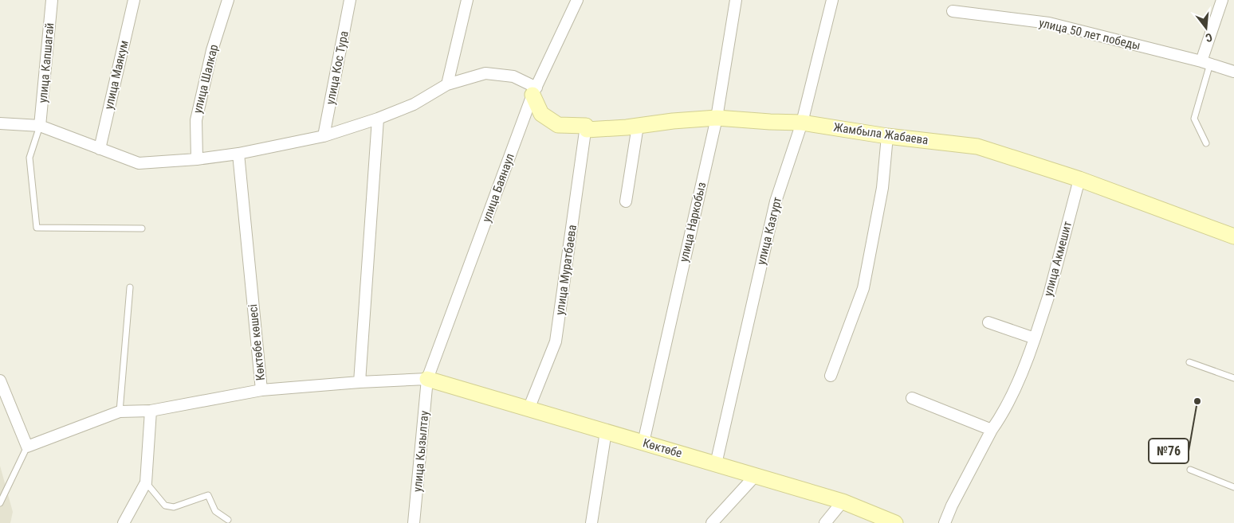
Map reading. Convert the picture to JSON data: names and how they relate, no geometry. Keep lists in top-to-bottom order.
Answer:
{
  "streets": {
    "street": [
      "улица 50 лет победы",
      "улица Капшагай",
      "улица Кос Тура",
      "улица Маякум",
      "улица Шалкар",
      "Жамбыла Жабаева",
      "улица Баянаул",
      "улица Наркобыз",
      "улица Казгурт",
      "улица Акмешит",
      "улица Муратбаева",
      "Көктөбе көшесі",
      "Көктөбе",
      "улица Кызылтау"
    ]
  },
  "crossings": [
    ["Жамбыла Жабаева", "улица Баянаул"],
    ["Жамбыла Жабаева", "улица Наркобыз"],
    ["Жамбыла Жабаева", "улица Казгурт"],
    ["Жамбыла Жабаева", "улица Акмешит"],
    ["Жамбыла Жабаева", "улица Муратбаева"],
    ["улица Баянаул", "Көктөбе көшесі"],
    ["улица Баянаул", "Көктөбе"],
    ["улица Баянаул", "улица Кызылтау"],
    ["улица Наркобыз", "Көктөбе"],
    ["улица Казгурт", "Көктөбе"],
    ["улица Муратбаева", "Көктөбе"],
    ["Көктөбе көшесі", "Көктөбе"],
    ["Көктөбе көшесі", "улица Кызылтау"],
    ["Көктөбе", "улица Кызылтау"]
  ],
  "places": ["№76"],
  "north": "bottom"
}
